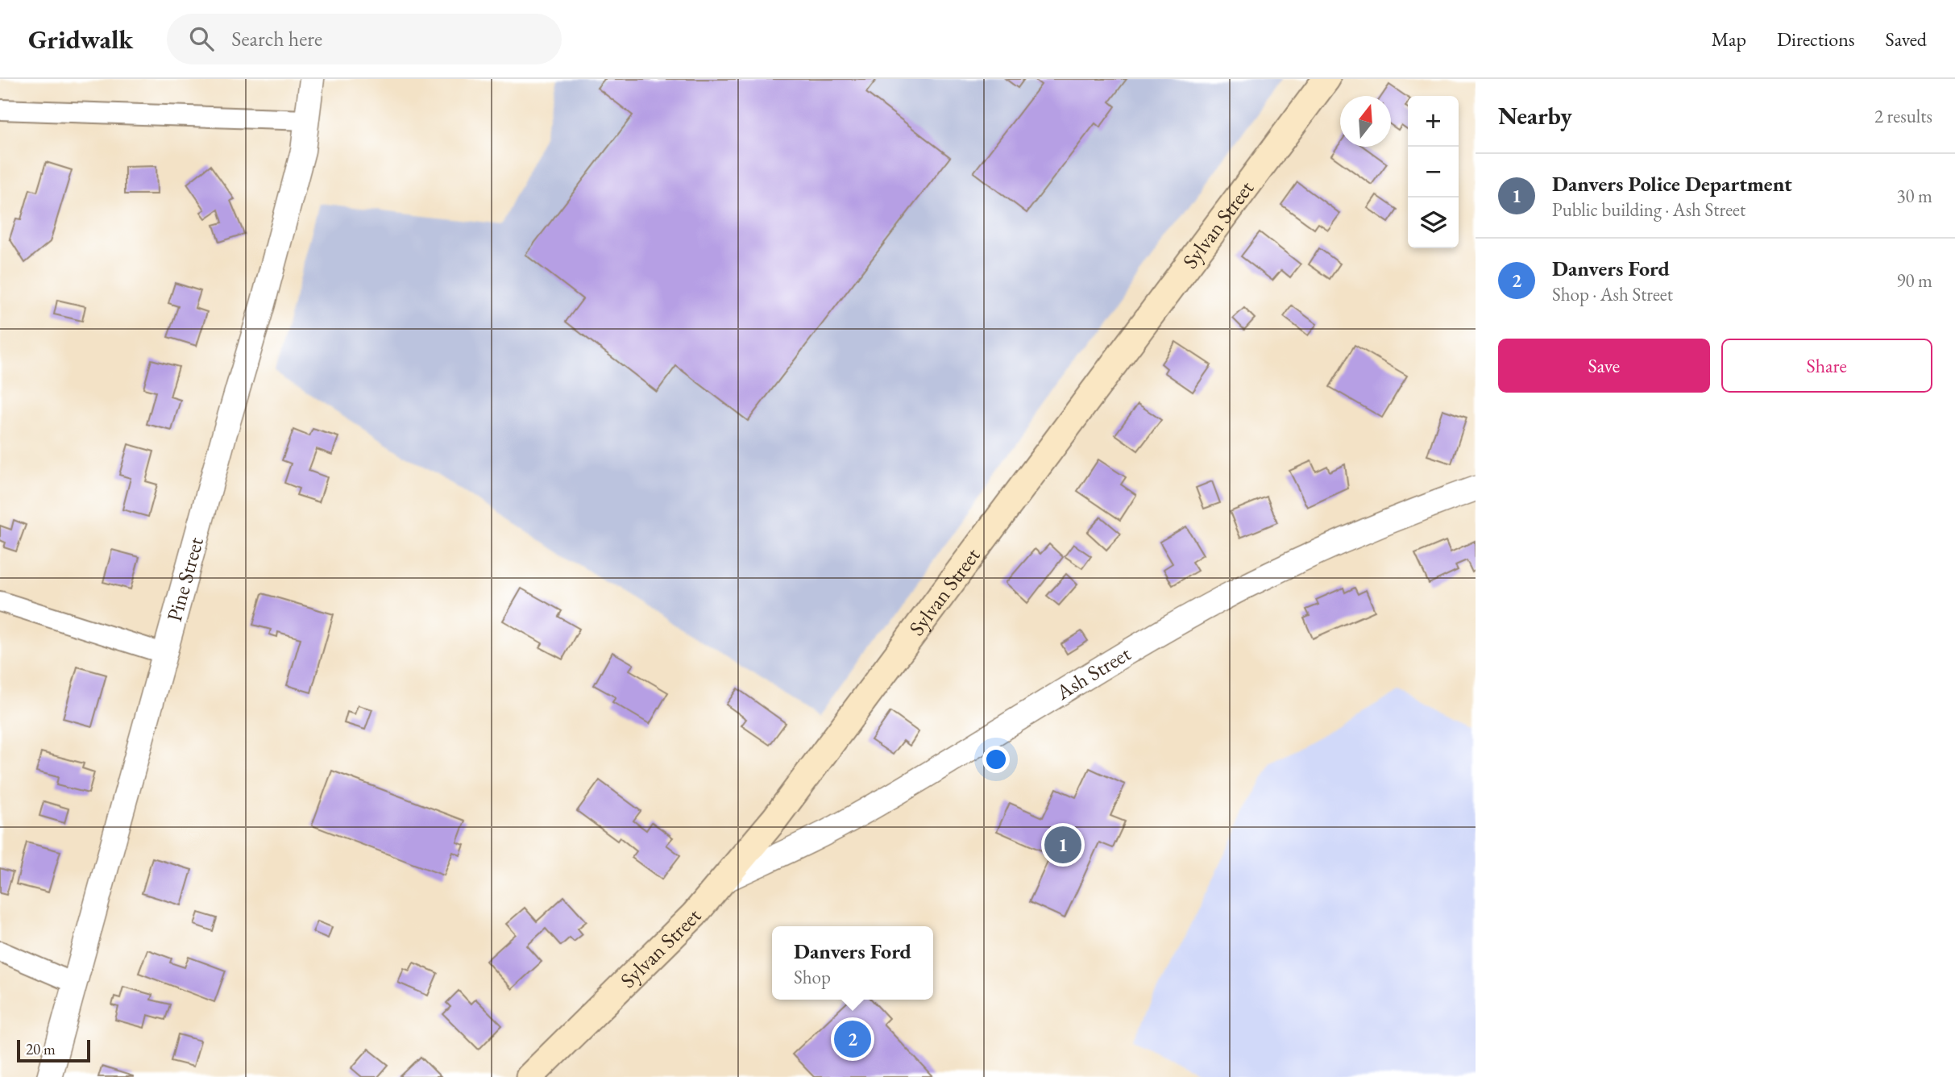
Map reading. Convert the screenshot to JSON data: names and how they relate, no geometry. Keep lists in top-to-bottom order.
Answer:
{
  "streets": {
    "main road": ["Sylvan Street"],
    "street": ["Pine Street", "Ash Street"]
  },
  "crossings": [
    ["Sylvan Street", "Ash Street"]
  ],
  "scale_bar": "20 m",
  "north": "top",
  "page": {
    "header": "Gridwalk",
    "search": "Search here",
    "nav": ["Map", "Directions", "Saved"],
    "heading": ["Nearby", "2 results"],
    "map_buttons": ["+", "−"],
    "list": [
      {
        "mark": "1",
        "name": "Danvers Police Department",
        "note": "Public building · Ash Street",
        "value": "30 m"
      },
      {
        "mark": "2",
        "name": "Danvers Ford",
        "note": "Shop · Ash Street",
        "value": "90 m"
      }
    ],
    "buttons": ["Save", "Share"],
    "pins": ["1", "2"],
    "popup": ["Danvers Ford", "Shop"],
    "scale": "20 m"
  }
}
